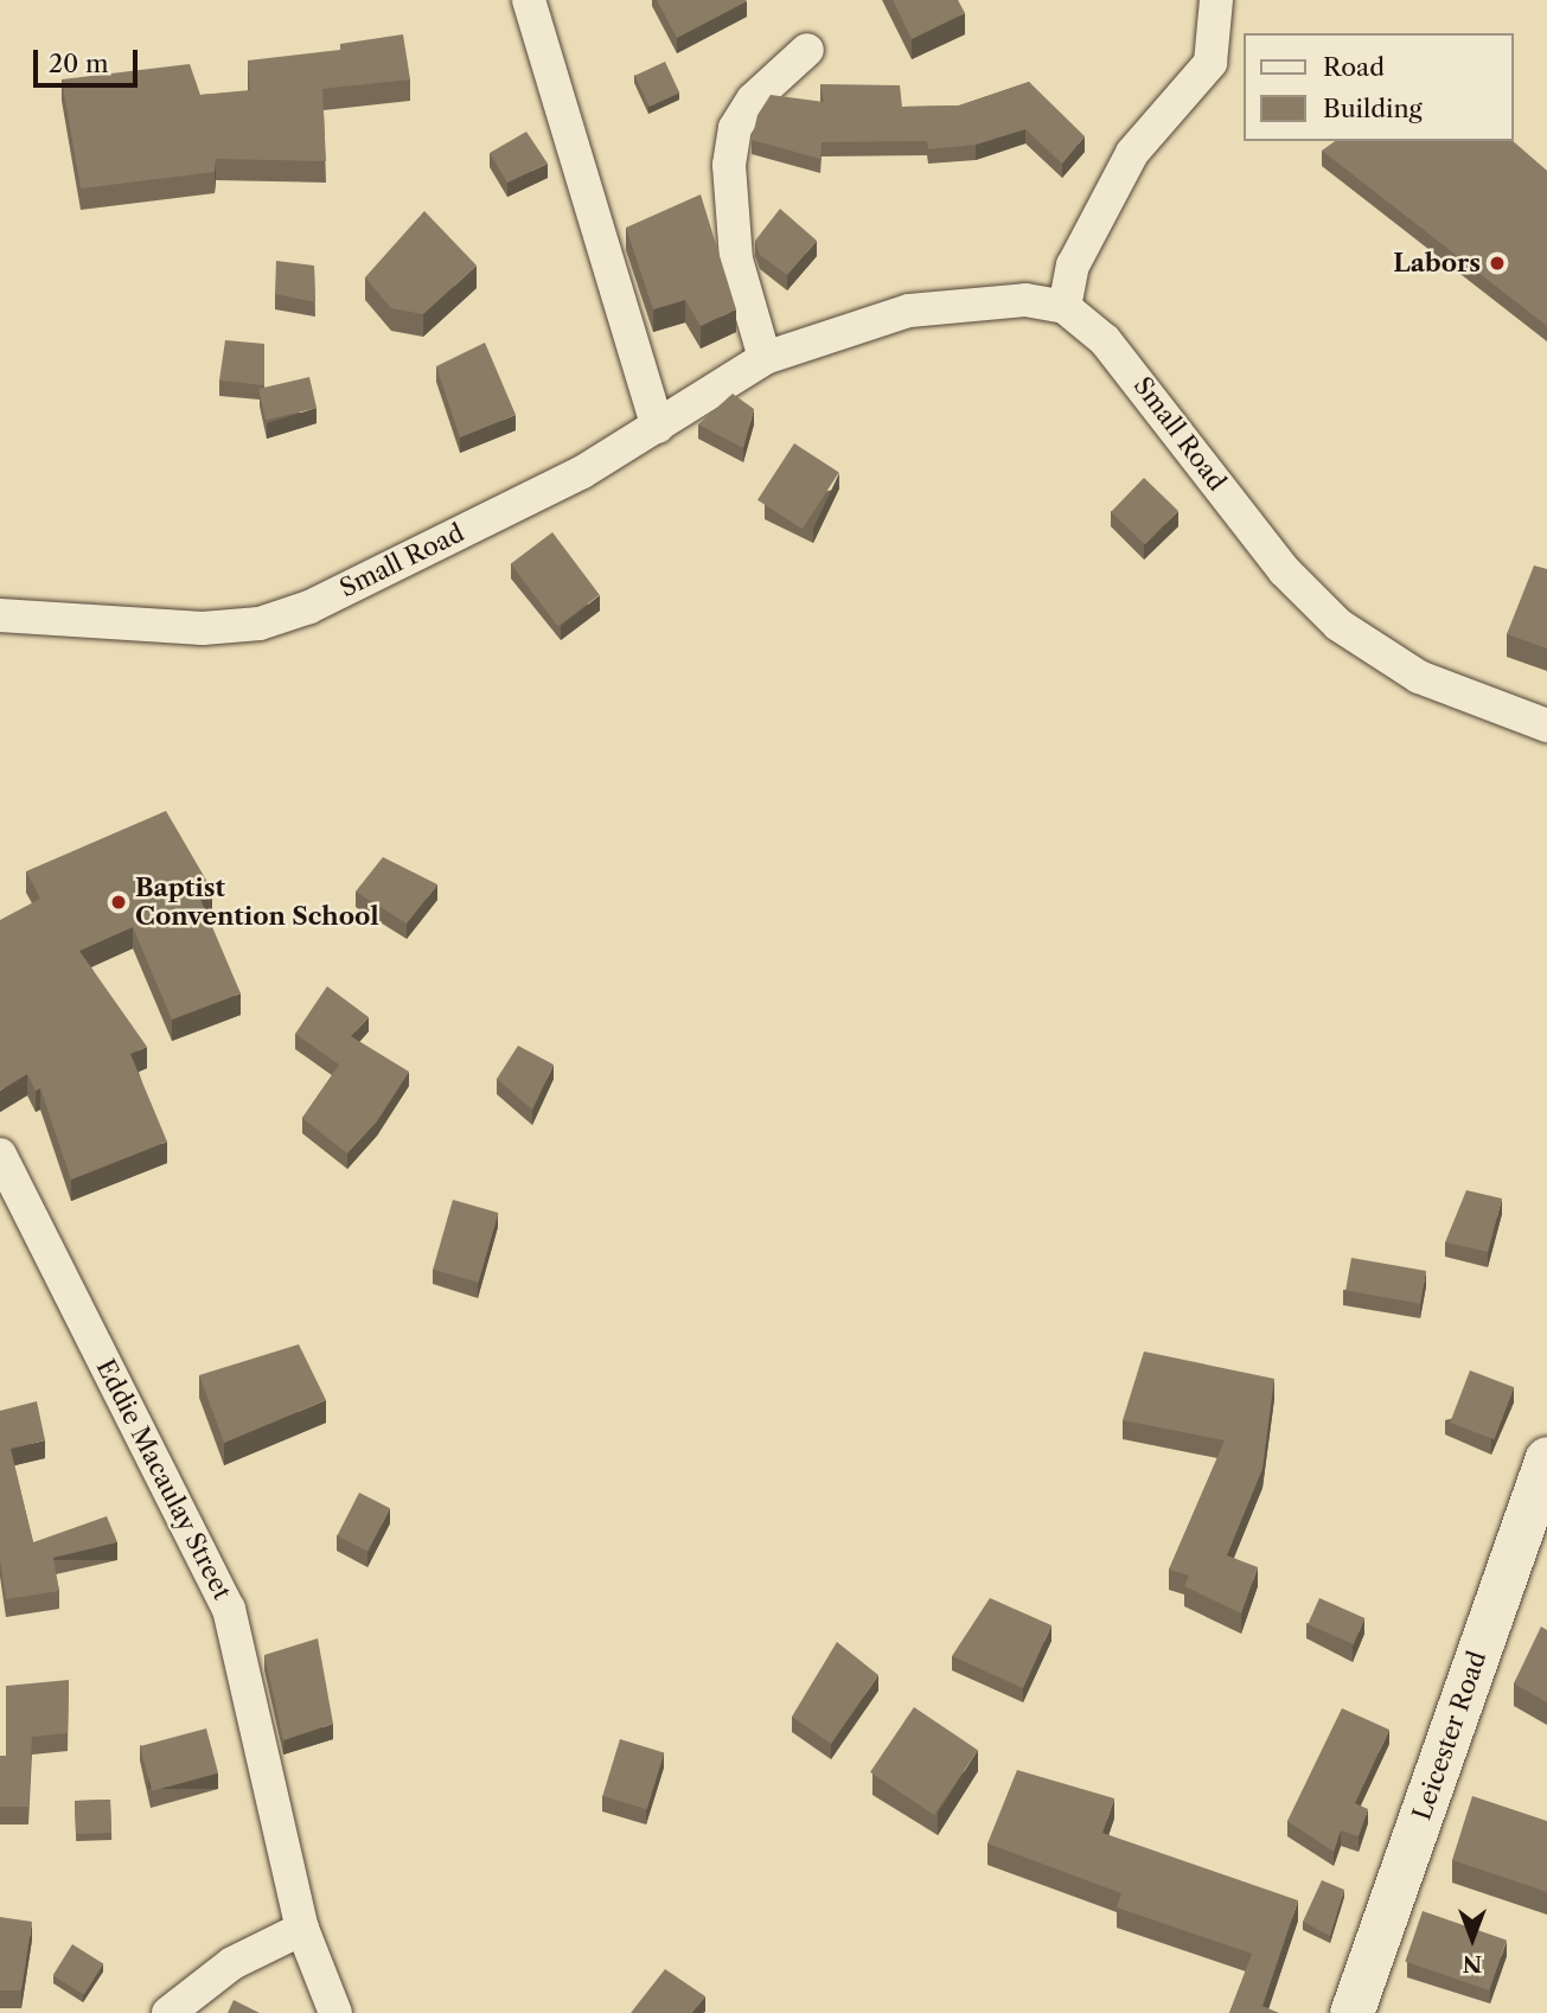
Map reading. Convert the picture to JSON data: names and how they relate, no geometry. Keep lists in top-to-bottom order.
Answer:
{
  "streets": {
    "street": ["Small Road", "Eddie Macaulay Street", "Leicester Road"]
  },
  "places": ["Labors", "Baptist Convention School"],
  "legend": ["Road", "Building"],
  "scale_bar": "20 m",
  "north": "bottom"
}
